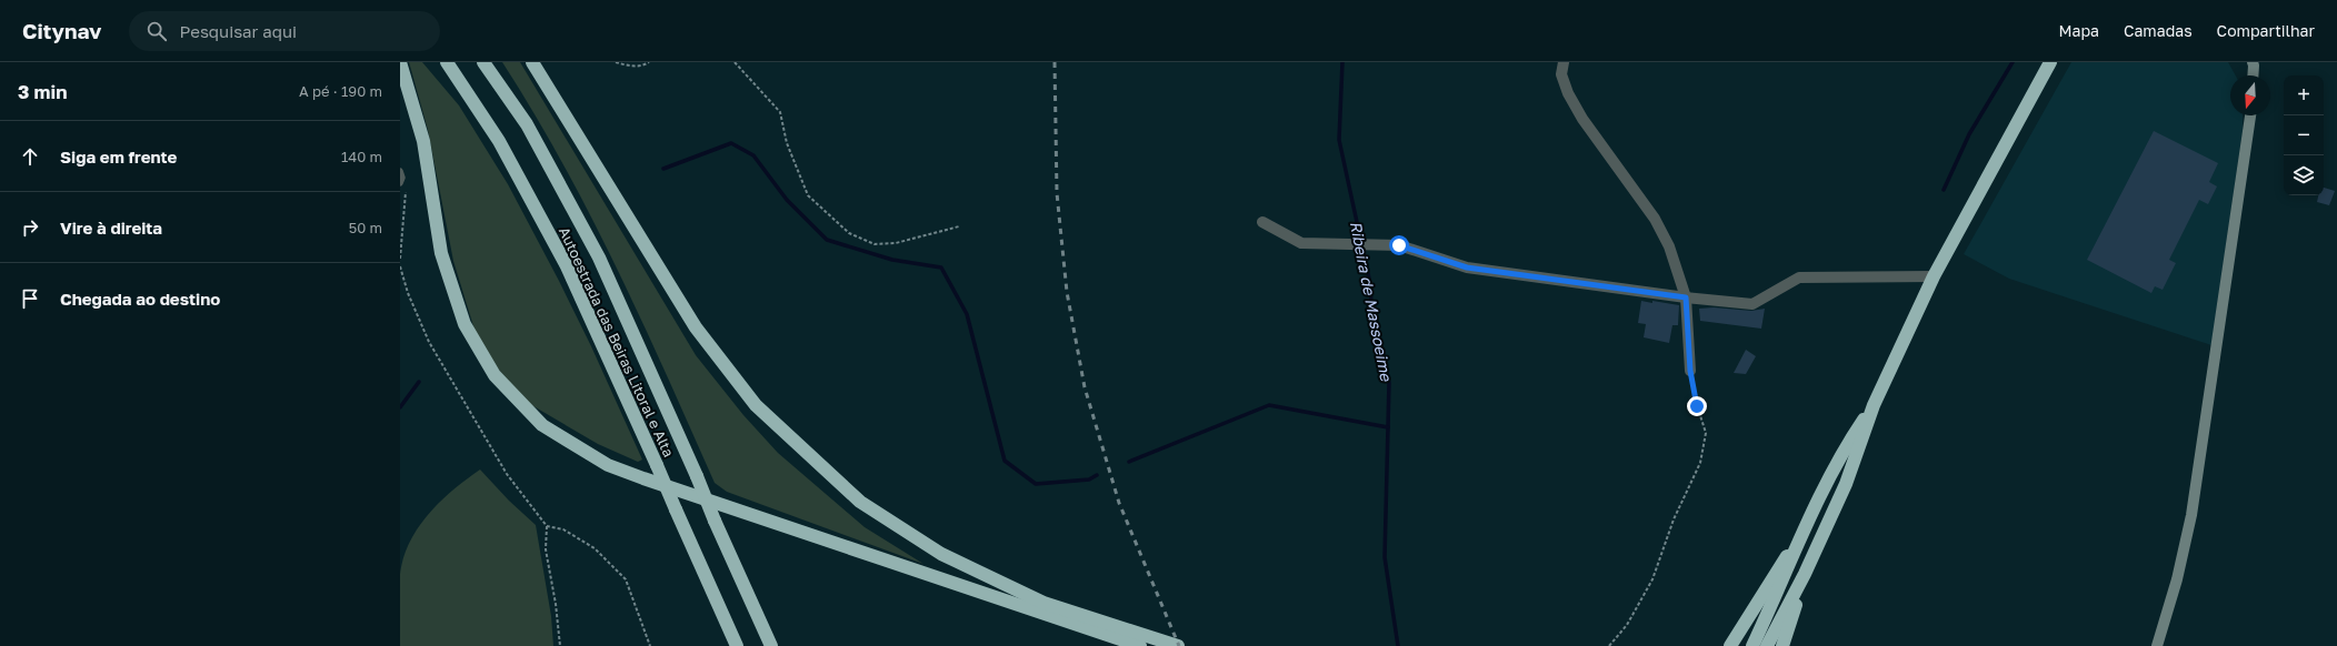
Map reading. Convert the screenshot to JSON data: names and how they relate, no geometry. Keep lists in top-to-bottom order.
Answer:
{
  "streets": {
    "highway": ["Autoestrada das Beiras Litoral e Alta"]
  },
  "water": ["Ribeira de Massoeime"],
  "north": "bottom",
  "page": {
    "header": "Citynav",
    "search": "Pesquisar aqui",
    "nav": ["Mapa", "Camadas", "Compartilhar"],
    "heading": ["3 min", "A pé · 190 m"],
    "map_buttons": ["+", "−"],
    "list": [
      ["Siga em frente", "140 m"],
      ["Vire à direita", "50 m"],
      "Chegada ao destino"
    ]
  }
}
